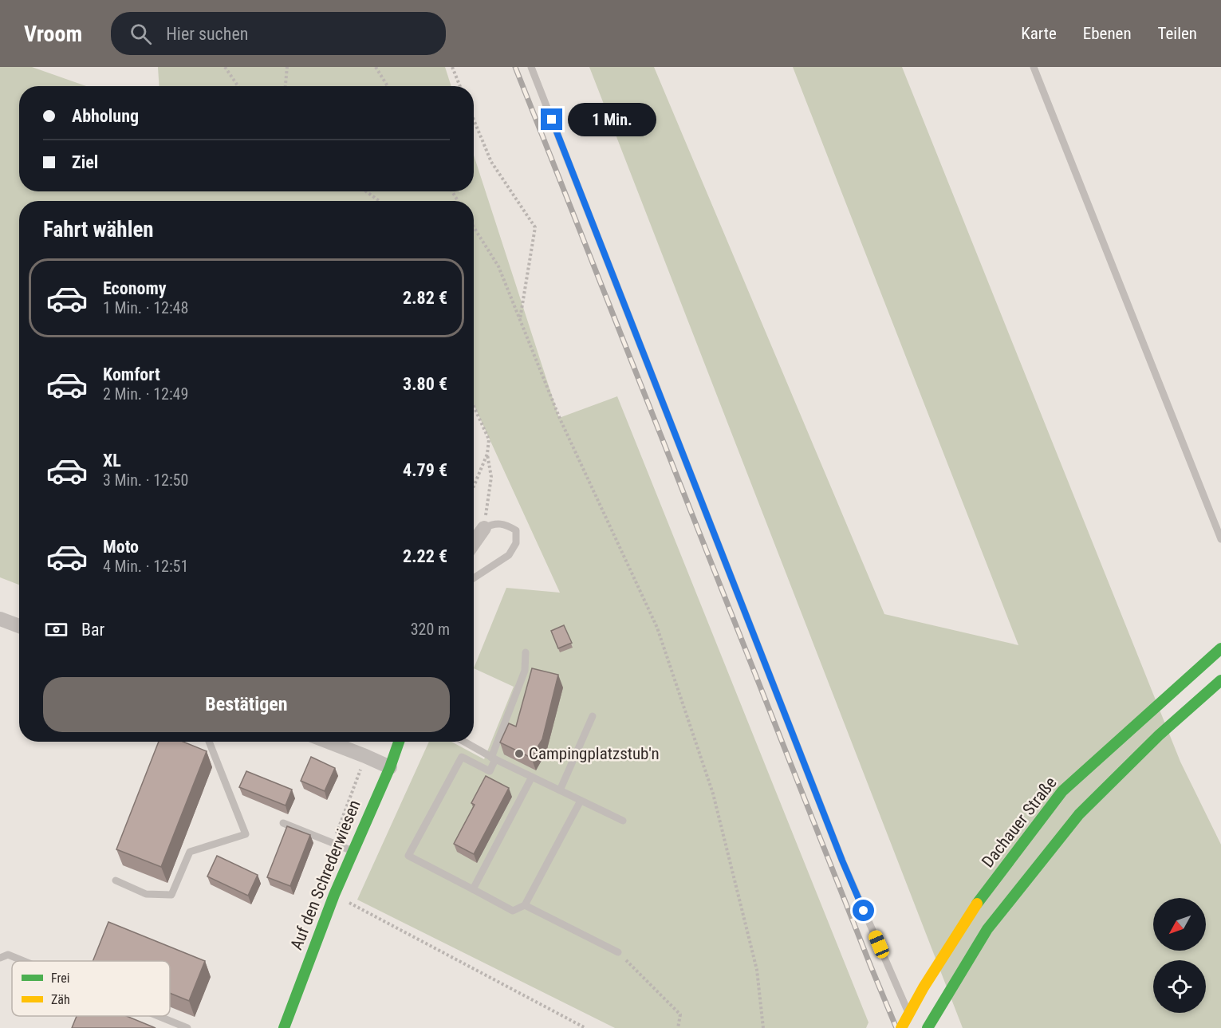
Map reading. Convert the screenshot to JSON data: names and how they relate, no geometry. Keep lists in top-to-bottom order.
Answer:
{
  "streets": {
    "main road": ["Dachauer Straße", "Auf den Schrederwiesen"]
  },
  "places": ["Campingplatzstub'n"],
  "legend": ["Frei", "Zäh"],
  "north": "bottom left",
  "page": {
    "header": "Vroom",
    "search": "Hier suchen",
    "nav": ["Karte", "Ebenen", "Teilen"],
    "banner": ["Abholung", "Ziel"],
    "bubble": "1 Min.",
    "heading": "Fahrt wählen",
    "list": [
      {
        "name": "Economy",
        "note": "1 Min. · 12:48",
        "value": "2.82 €"
      },
      {
        "name": "Komfort",
        "note": "2 Min. · 12:49",
        "value": "3.80 €"
      },
      {
        "name": "XL",
        "note": "3 Min. · 12:50",
        "value": "4.79 €"
      },
      {
        "name": "Moto",
        "note": "4 Min. · 12:51",
        "value": "2.22 €"
      }
    ],
    "pay": ["Bar", "320 m"],
    "buttons": "Bestätigen"
  }
}
